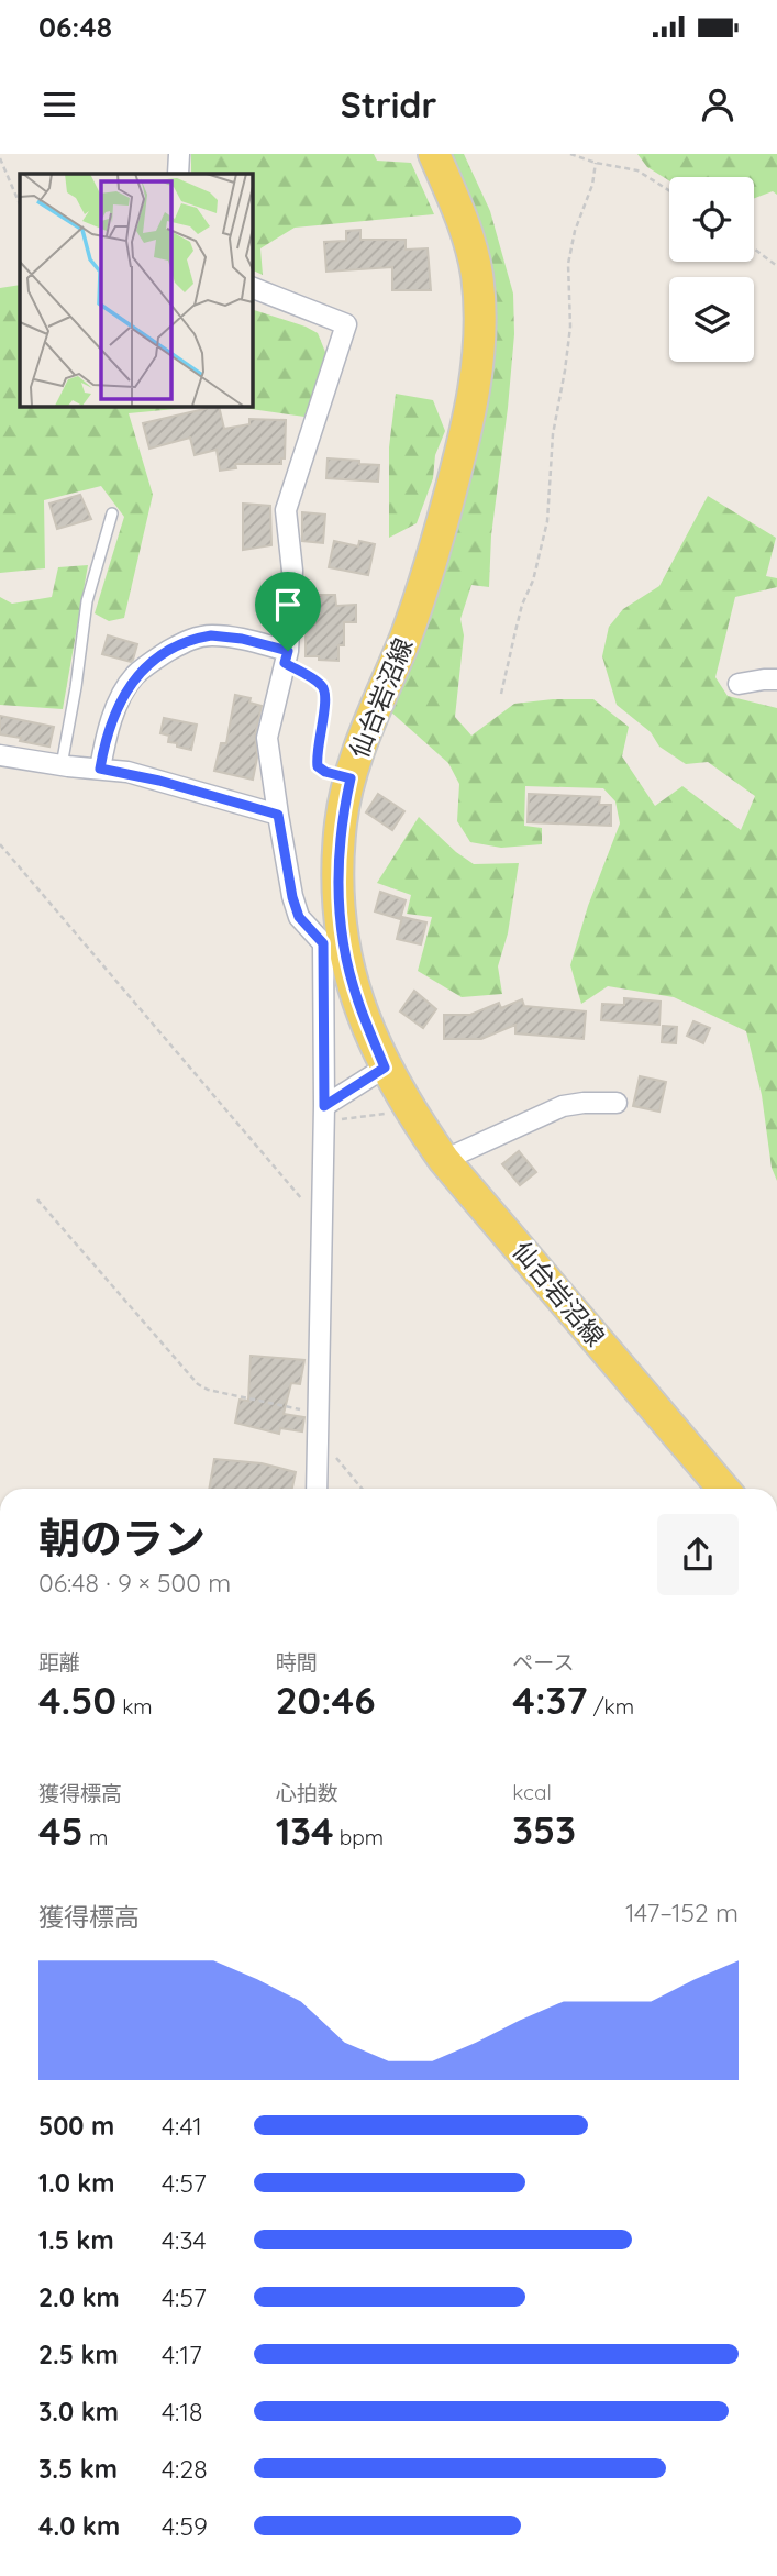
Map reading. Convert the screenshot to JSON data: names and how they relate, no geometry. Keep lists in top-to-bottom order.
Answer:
{
  "streets": {
    "main road": ["仙台岩沼線"]
  },
  "page": {
    "status": "06:48",
    "header": "Stridr",
    "heading": ["朝のラン", "06:48 · 9 × 500 m"],
    "stats": [
      ["距離", "4.50 km"],
      ["時間", "20:46"],
      ["ペース", "4:37 /km"],
      ["獲得標高", "45 m"],
      ["心拍数", "134 bpm"],
      ["kcal", "353"]
    ],
    "chart": ["獲得標高", "147–152 m"],
    "list": [
      {
        "name": "500 m",
        "note": "4:41"
      },
      {
        "name": "1.0 km",
        "note": "4:57"
      },
      {
        "name": "1.5 km",
        "note": "4:34"
      },
      {
        "name": "2.0 km",
        "note": "4:57"
      },
      {
        "name": "2.5 km",
        "note": "4:17"
      },
      {
        "name": "3.0 km",
        "note": "4:18"
      },
      {
        "name": "3.5 km",
        "note": "4:28"
      },
      {
        "name": "4.0 km",
        "note": "4:59"
      }
    ]
  }
}
